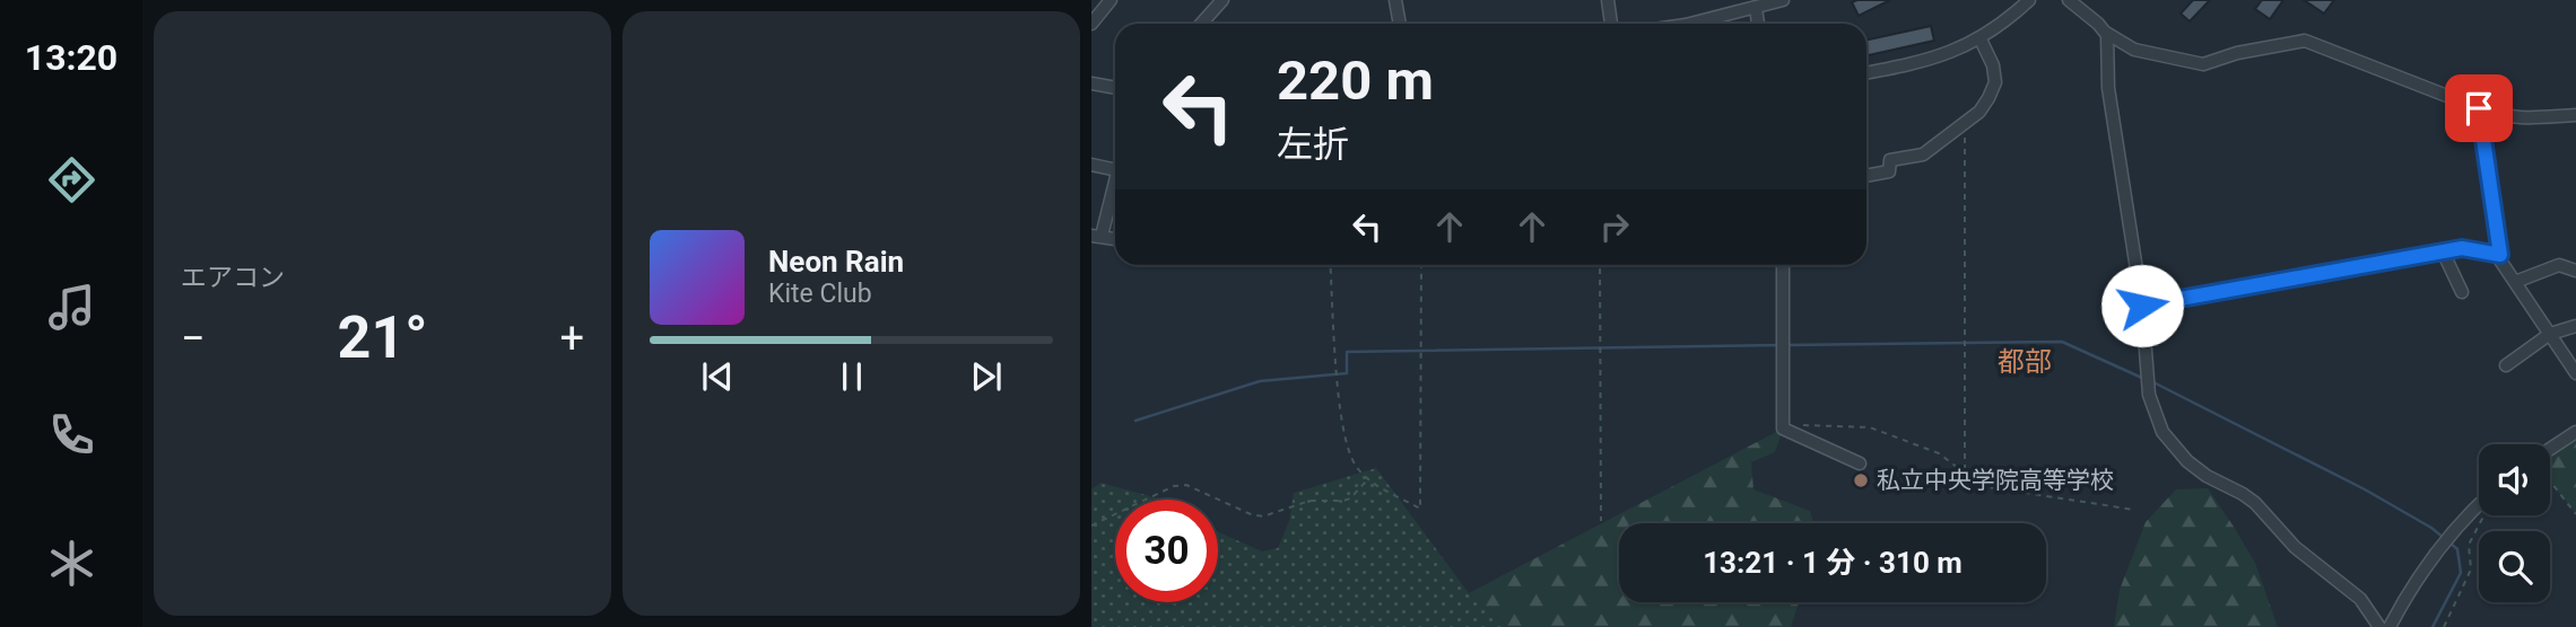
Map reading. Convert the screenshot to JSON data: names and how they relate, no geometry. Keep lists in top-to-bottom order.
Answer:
{
  "districts": ["都部"],
  "places": ["私立中央学院高等学校"],
  "page": {
    "tabs": "13:20",
    "tile": "エアコン",
    "turn": ["220 m", "左折"],
    "song": ["Neon Rain", "Kite Club"],
    "heat": ["−", "21°", "+"],
    "limit": "30",
    "trip": "13:21 · 1 分 · 310 m"
  }
}
